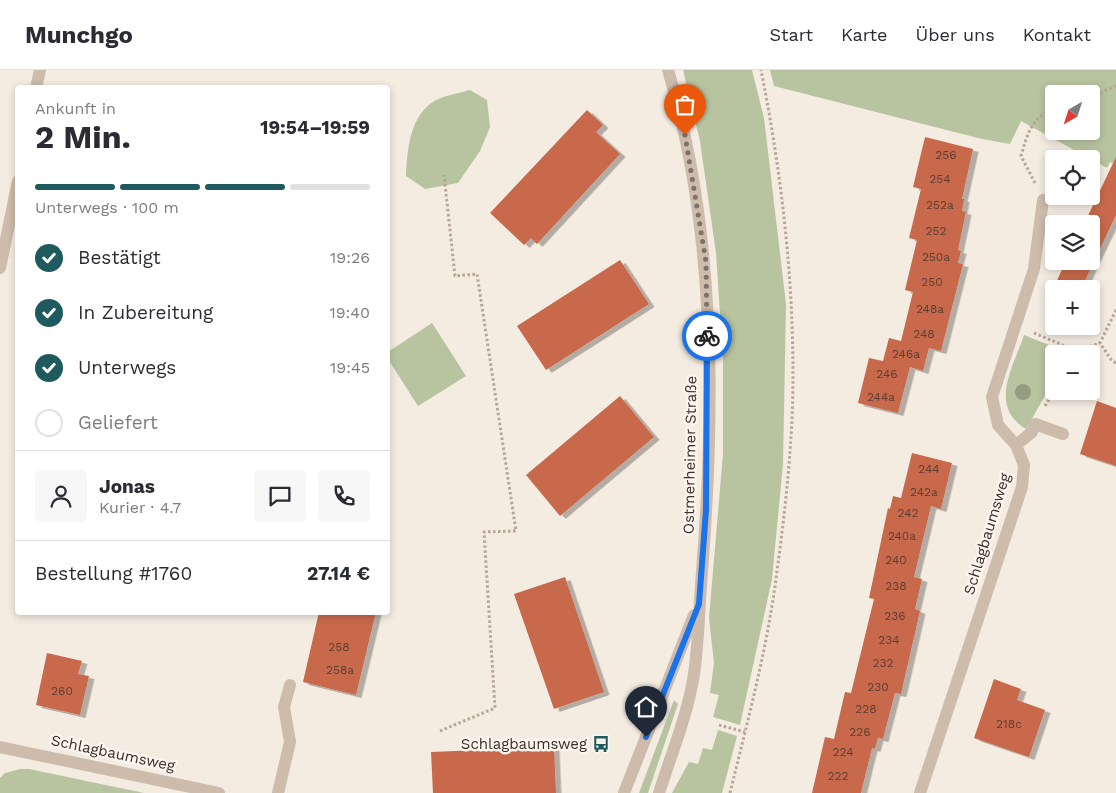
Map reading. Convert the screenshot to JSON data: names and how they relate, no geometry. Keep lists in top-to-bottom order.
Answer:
{
  "streets": {
    "street": ["Ostmerheimer Straße", "Schlagbaumsweg"]
  },
  "places": {
    "bus stop": ["Schlagbaumsweg"]
  },
  "house_numbers": [
    "256",
    "254",
    "252a",
    "252",
    "250a",
    "250",
    "248a",
    "248",
    "246a",
    "246",
    "244a",
    "244",
    "242a",
    "242",
    "240a",
    "240",
    "238",
    "236",
    "234",
    "258",
    "232",
    "258a",
    "230",
    "260",
    "228",
    "218c",
    "226",
    "224",
    "222"
  ],
  "north": "bottom left",
  "page": {
    "header": "Munchgo",
    "nav": [
      "Start",
      "Karte",
      "Über uns",
      "Kontakt"
    ],
    "map_buttons": ["+", "−"],
    "heading": ["2 Min.", "Ankunft in", "19:54–19:59"],
    "panel": [
      "Jonas",
      "Kurier · 4.7",
      "Bestellung #1760",
      "27.14 €"
    ],
    "bar": "Unterwegs · 100 m",
    "list": [
      ["Bestätigt", "19:26"],
      ["In Zubereitung", "19:40"],
      ["Unterwegs", "19:45"],
      "Geliefert"
    ]
  }
}
